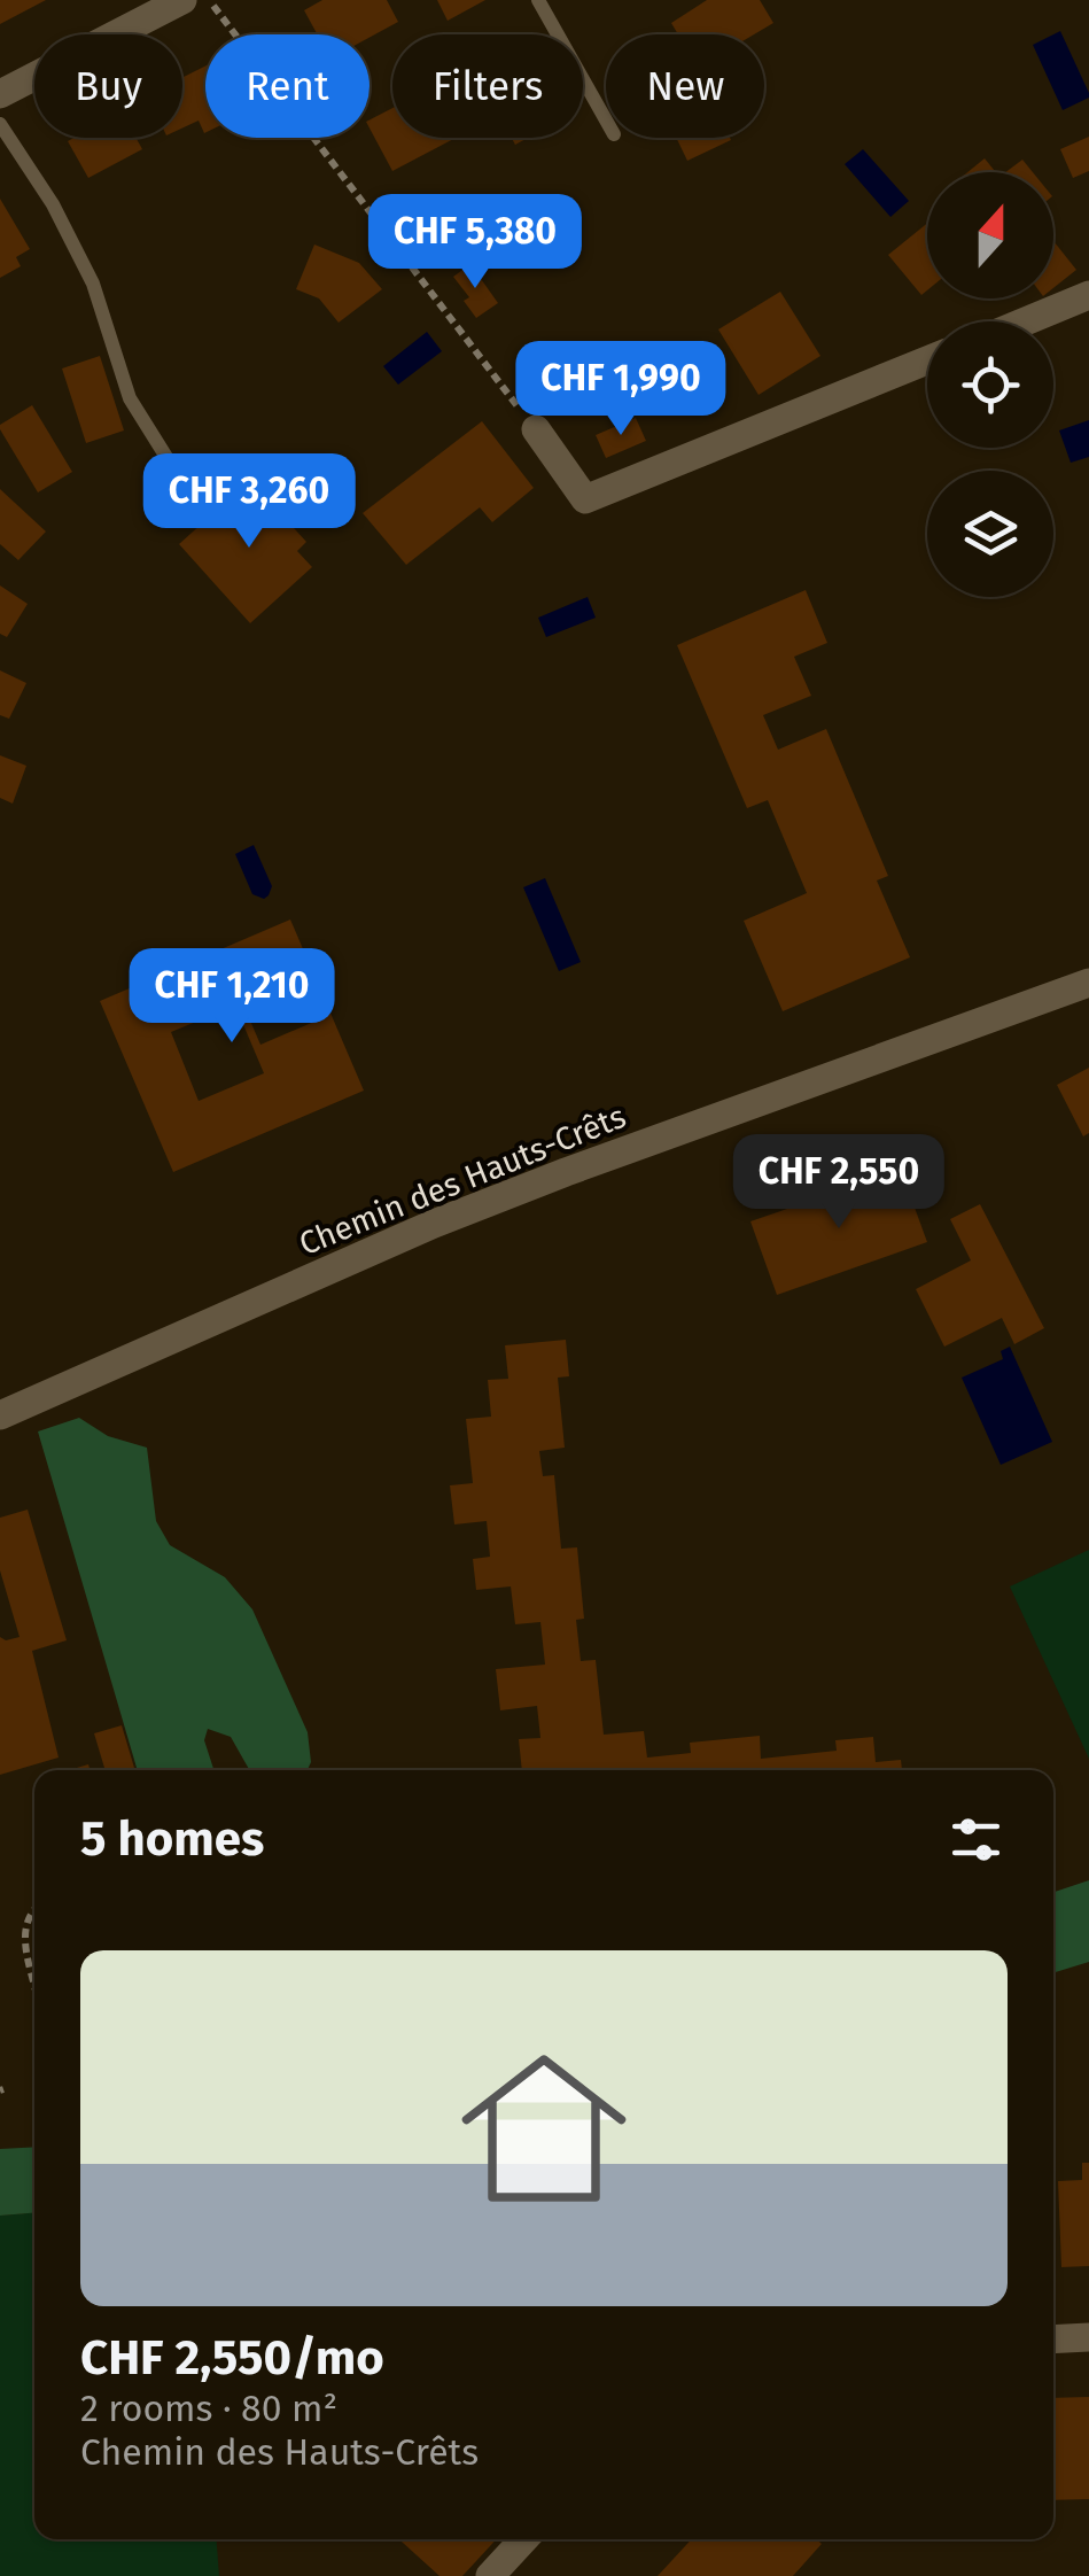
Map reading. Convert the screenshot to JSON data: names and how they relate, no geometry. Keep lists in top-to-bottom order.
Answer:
{
  "streets": {
    "street": ["Chemin des Hauts-Crêts"]
  },
  "north": "top",
  "page": {
    "chip": [
      "Buy",
      "Rent",
      "Filters",
      "New"
    ],
    "price": [
      "CHF 5,380",
      "CHF 1,990",
      "CHF 3,260",
      "CHF 1,210",
      "CHF 2,550"
    ],
    "heading": "5 homes",
    "list": [
      {
        "name": "CHF 2,550/mo",
        "note": "2 rooms · 80 m² · Chemin des Hauts-Crêts"
      }
    ]
  }
}
